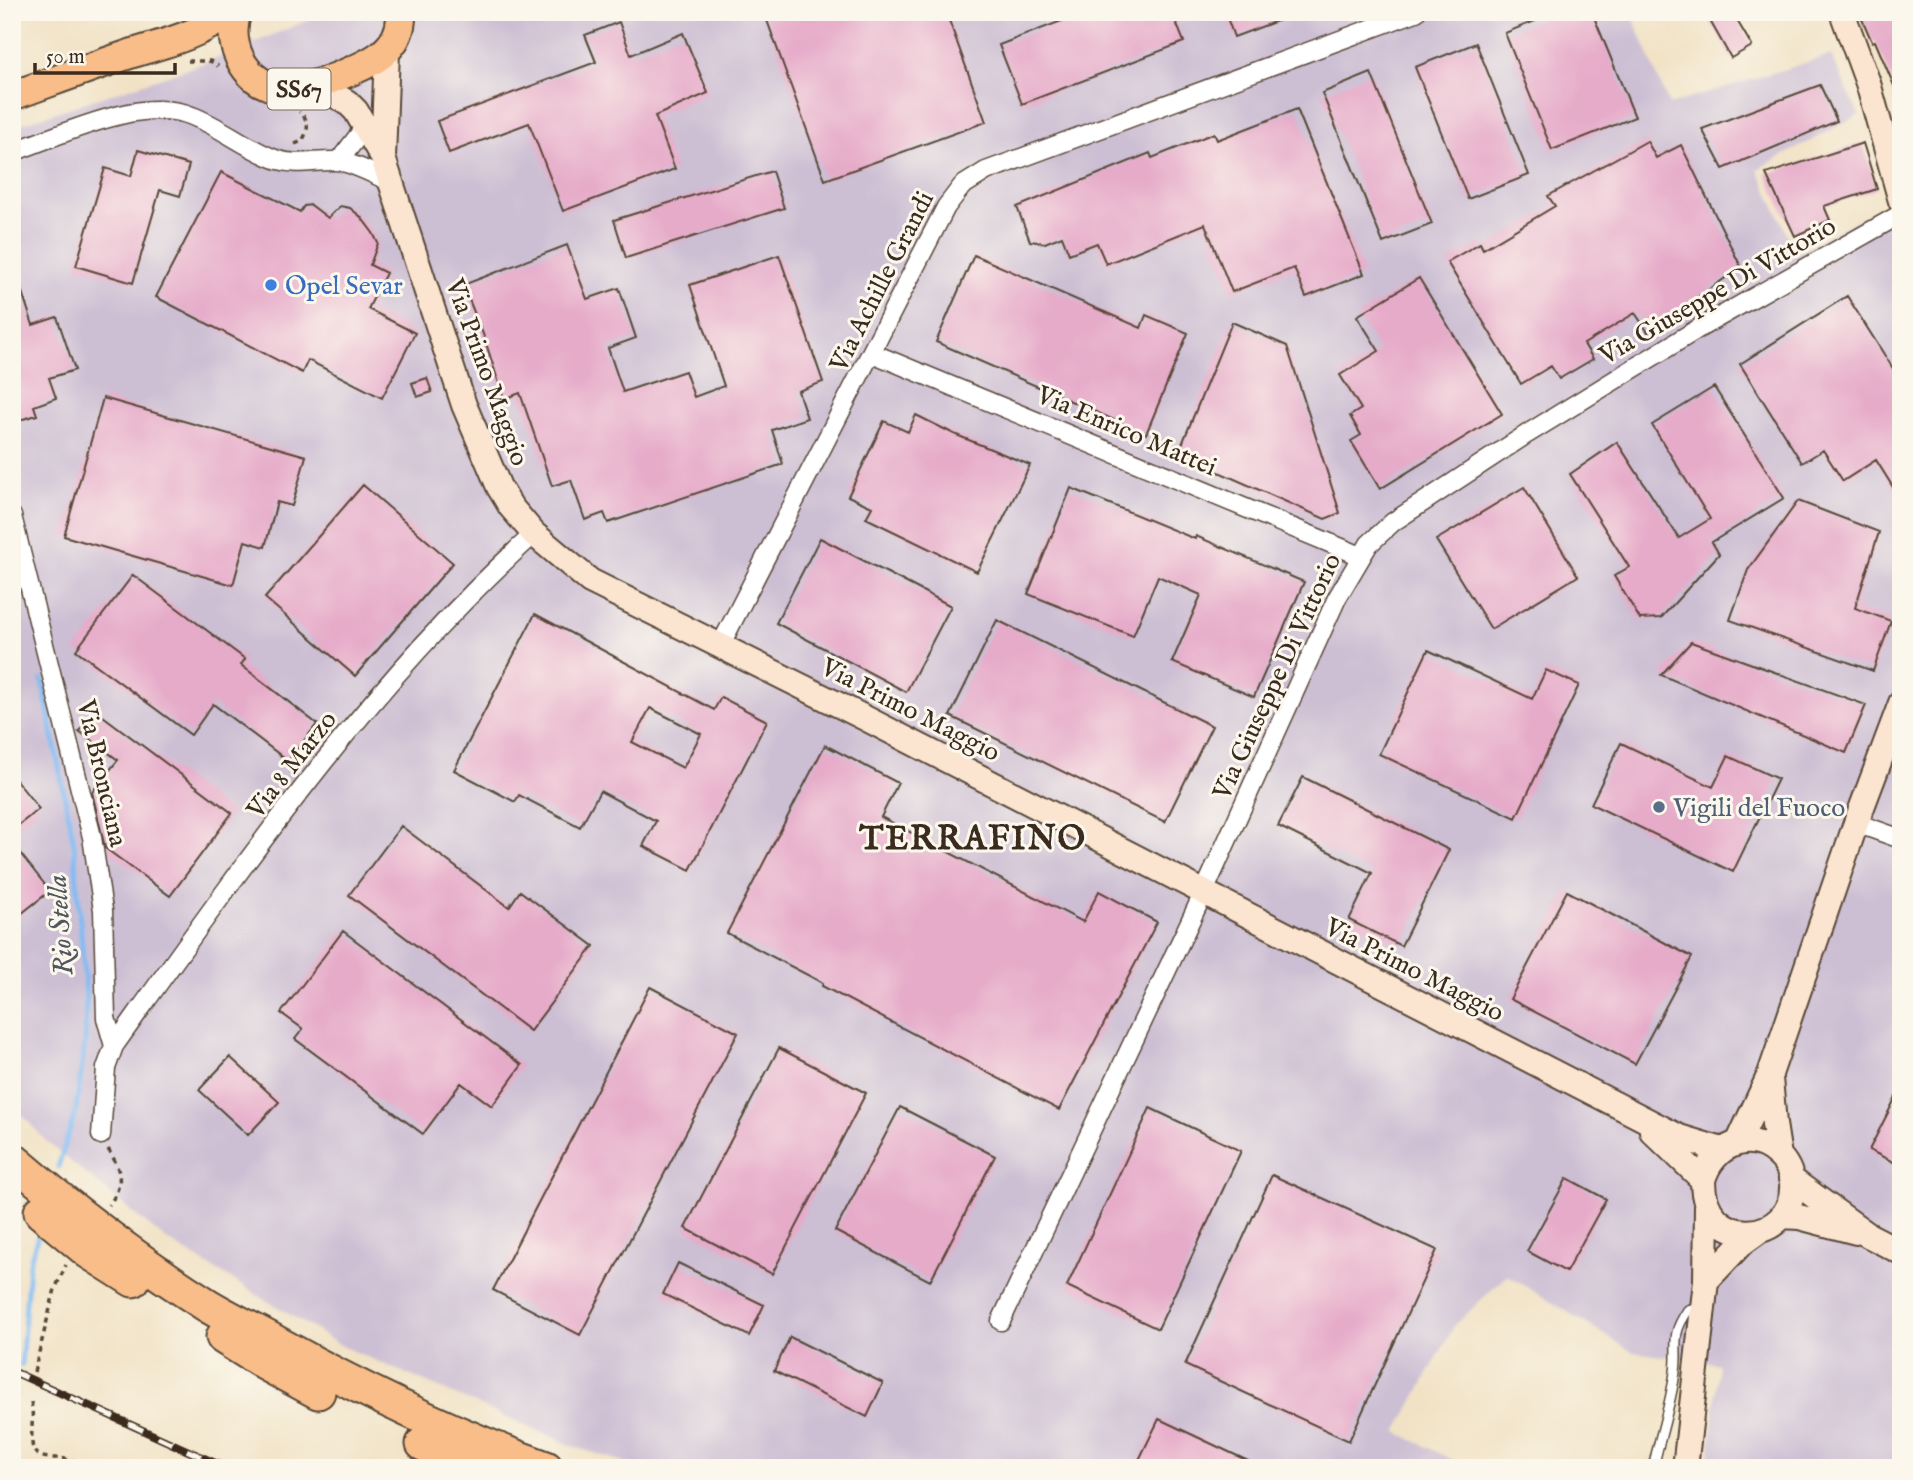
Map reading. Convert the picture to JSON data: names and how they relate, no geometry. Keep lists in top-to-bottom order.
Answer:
{
  "streets": {
    "main road": ["SS67", "Via Primo Maggio"],
    "street": [
      "Via Achille Grandi",
      "Via Giuseppe Di Vittorio",
      "Via Enrico Mattei",
      "Via 8 Marzo",
      "Via Bronciana"
    ]
  },
  "crossings": [
    ["SS67", "Via Primo Maggio"],
    ["Via Achille Grandi", "Via Primo Maggio"],
    ["Via Achille Grandi", "Via Enrico Mattei"],
    ["Via Giuseppe Di Vittorio", "Via Primo Maggio"],
    ["Via Giuseppe Di Vittorio", "Via Enrico Mattei"],
    ["Via Primo Maggio", "Via 8 Marzo"],
    ["Via 8 Marzo", "Via Bronciana"]
  ],
  "districts": ["TERRAFINO"],
  "water": ["Rio Stella"],
  "places": ["Opel Sevar", "Vigili del Fuoco"],
  "scale_bar": "50 m"
}
